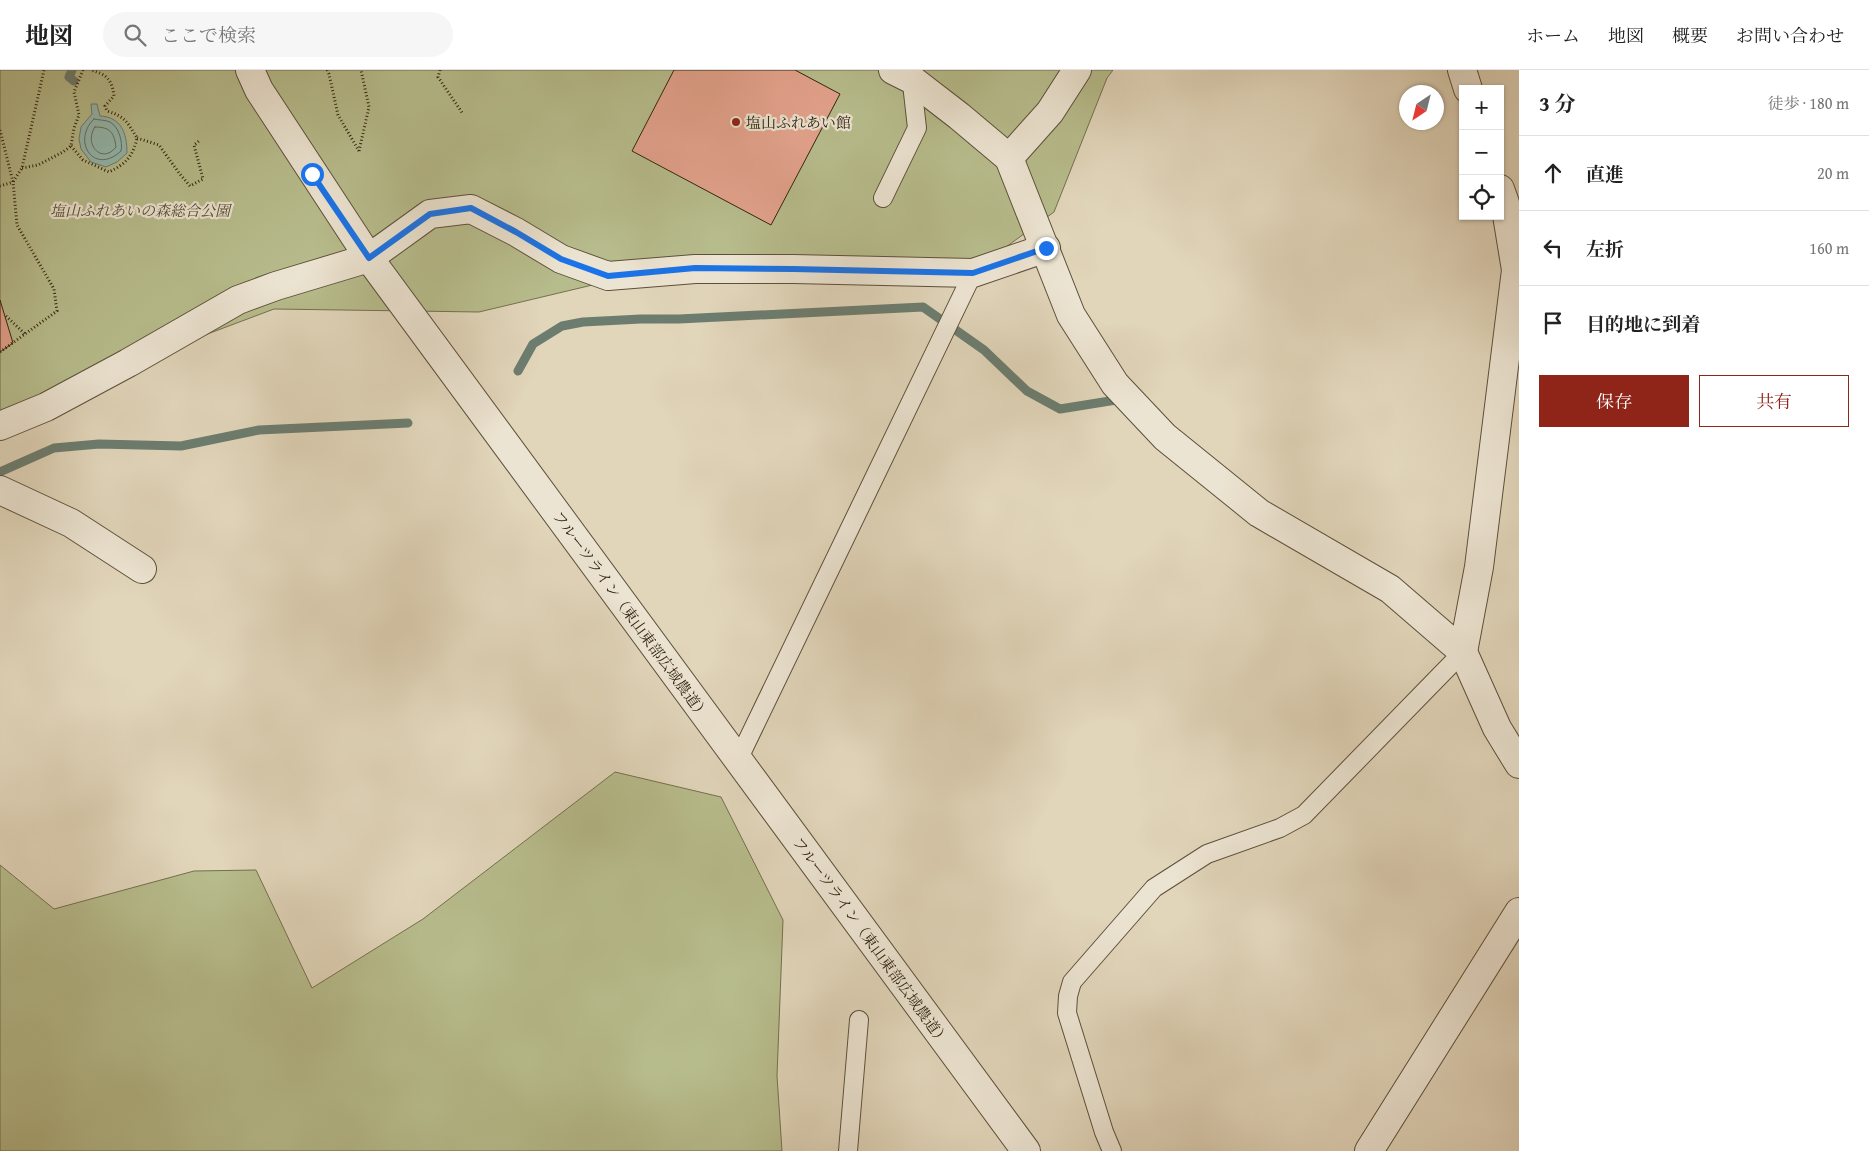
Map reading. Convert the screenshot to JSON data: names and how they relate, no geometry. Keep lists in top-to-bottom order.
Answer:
{
  "streets": {
    "street": ["フルーツライン（東山東部広域農道）"]
  },
  "parks": ["塩山ふれあいの森総合公園"],
  "places": ["塩山ふれあい館"],
  "north": "bottom left",
  "page": {
    "header": "地図",
    "search": "ここで検索",
    "nav": [
      "ホーム",
      "地図",
      "概要",
      "お問い合わせ"
    ],
    "heading": ["3 分", "徒歩 · 180 m"],
    "map_buttons": ["+", "−"],
    "list": [
      ["直進", "20 m"],
      ["左折", "160 m"],
      "目的地に到着"
    ],
    "buttons": ["保存", "共有"]
  }
}
